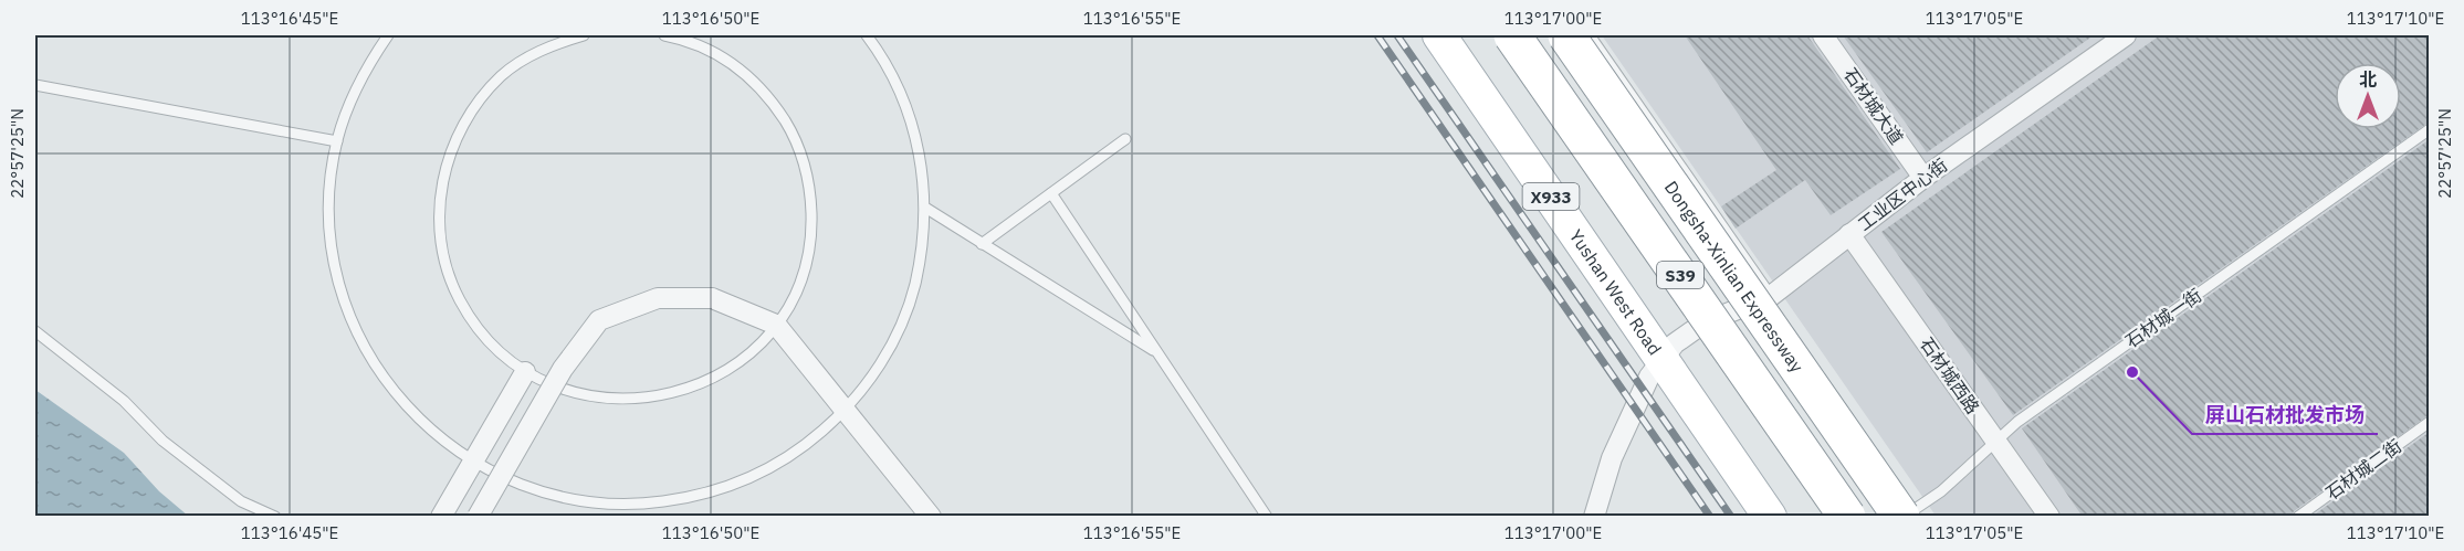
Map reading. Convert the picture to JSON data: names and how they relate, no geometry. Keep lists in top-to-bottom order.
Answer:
{
  "streets": {
    "highway": ["S39", "Dongsha-Xinlian Expressway"],
    "main road": ["X933", "Yushan West Road"],
    "street": ["石材城大道", "工业区中心街", "石材城西路"],
    "lane": ["石材城一街", "石材城二街"]
  },
  "crossings": [
    ["石材城大道", "工业区中心街"],
    ["工业区中心街", "Yushan West Road"],
    ["工业区中心街", "石材城西路"],
    ["Dongsha-Xinlian Expressway", "石材城一街"],
    ["石材城一街", "石材城西路"]
  ],
  "places": ["屏山石材批发市场"],
  "north": "top",
  "coordinates": [
    "113°16'45\"E",
    "113°16'50\"E",
    "113°16'55\"E",
    "113°17'00\"E",
    "113°17'05\"E",
    "113°17'10\"E",
    "22°57'25\"N"
  ]
}
